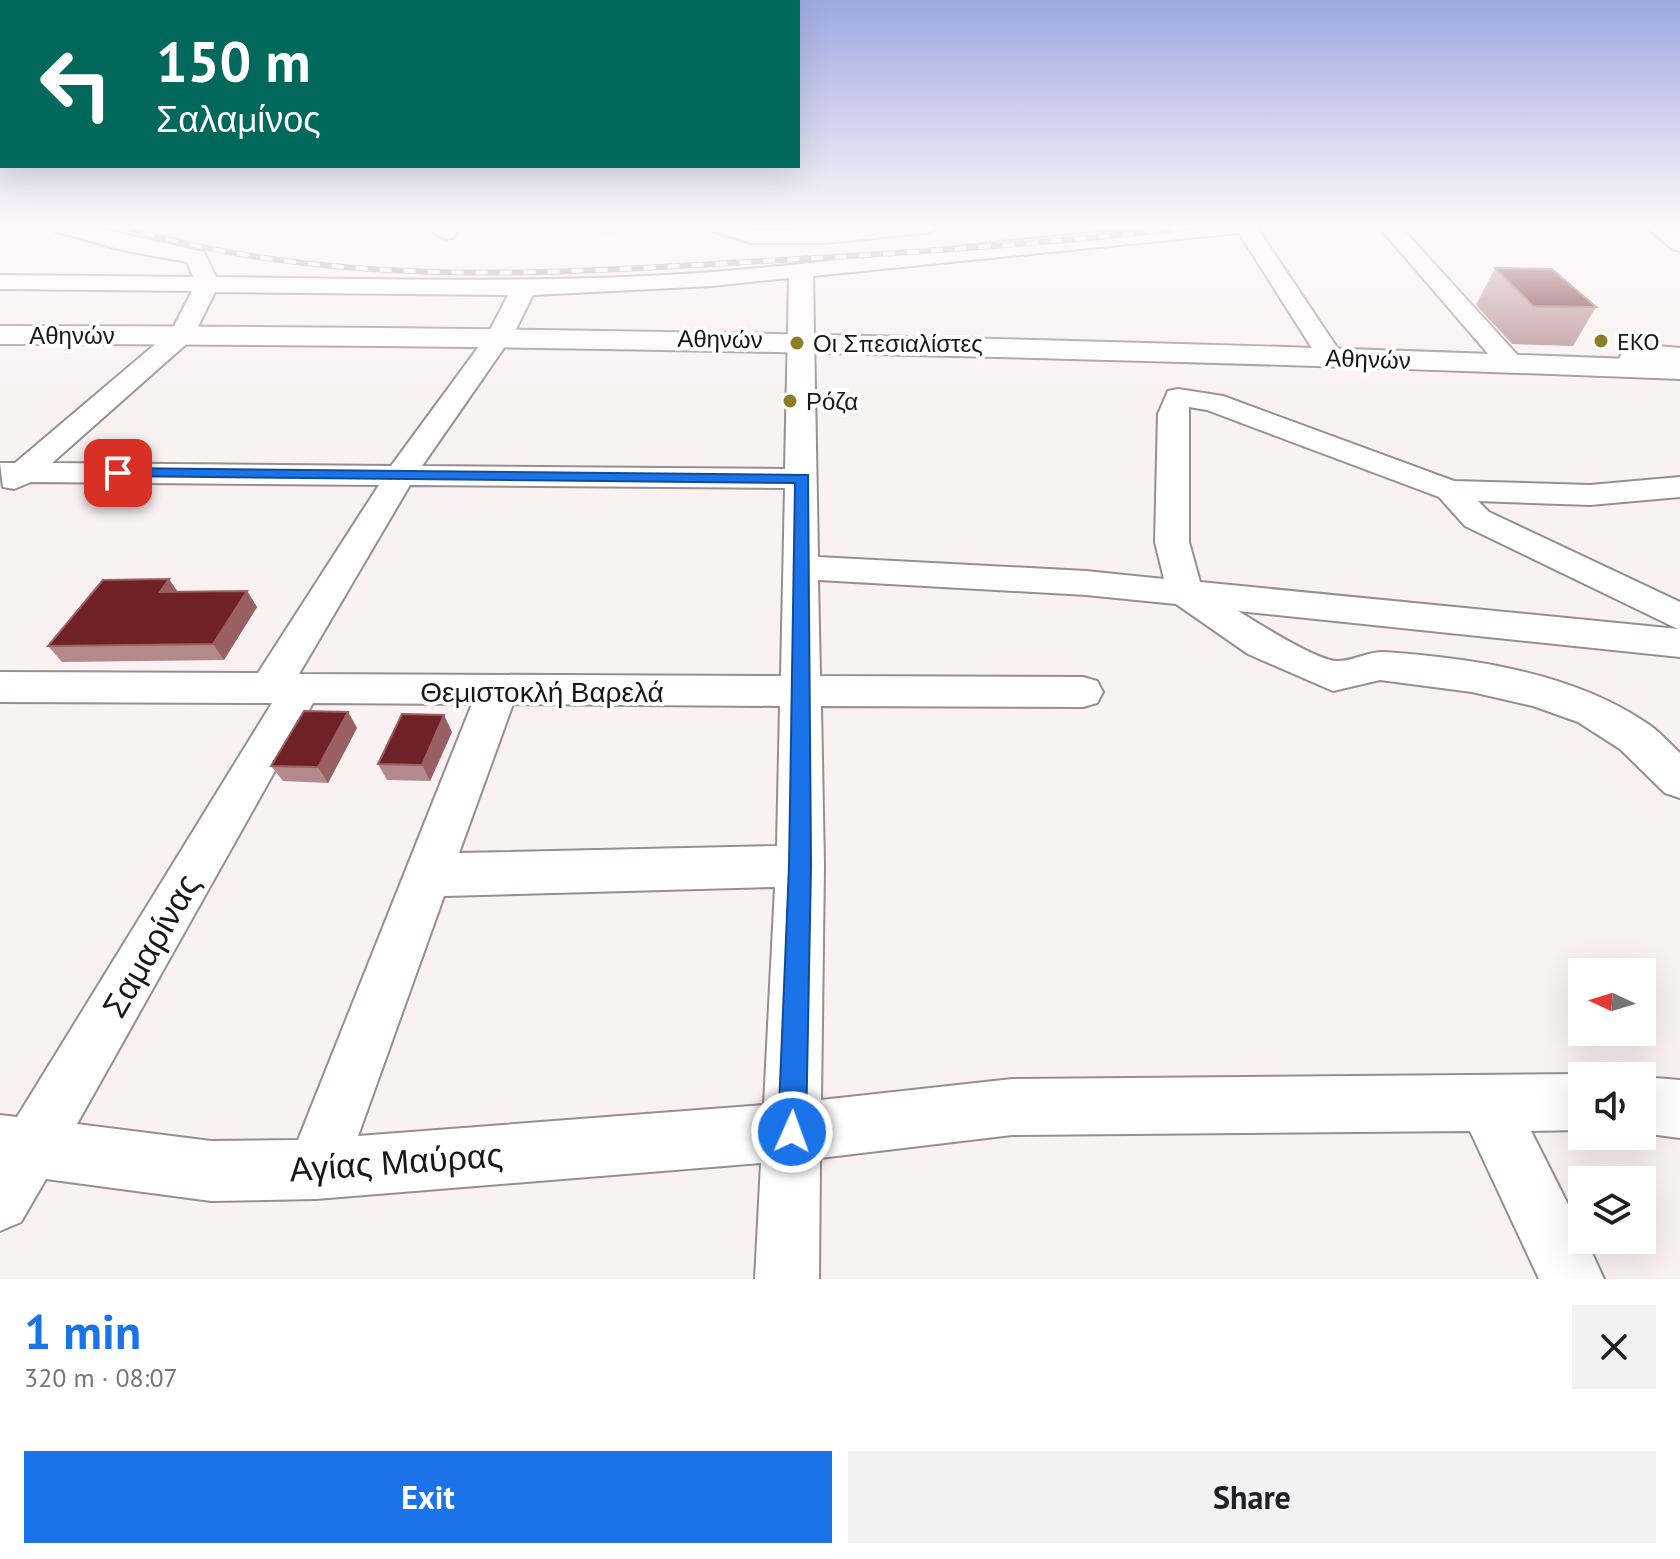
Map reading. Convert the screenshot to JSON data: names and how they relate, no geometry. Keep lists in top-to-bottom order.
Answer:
{
  "streets": {
    "main road": ["Αθηνών"],
    "street": ["Θεμιστοκλή Βαρελά", "Σαμαρίνας", "Αγίας Μαύρας"]
  },
  "crossings": [
    ["Αθηνών", "Σαμαρίνας"],
    ["Θεμιστοκλή Βαρελά", "Σαμαρίνας"],
    ["Σαμαρίνας", "Αγίας Μαύρας"]
  ],
  "places": ["EKO", "Οι Σπεσιαλίστες", "Ρόζα"],
  "north": "left",
  "page": {
    "turn": ["150 m", "Σαλαμίνος"],
    "heading": ["1 min", "320 m · 08:07"],
    "buttons": ["Exit", "Share"]
  }
}
